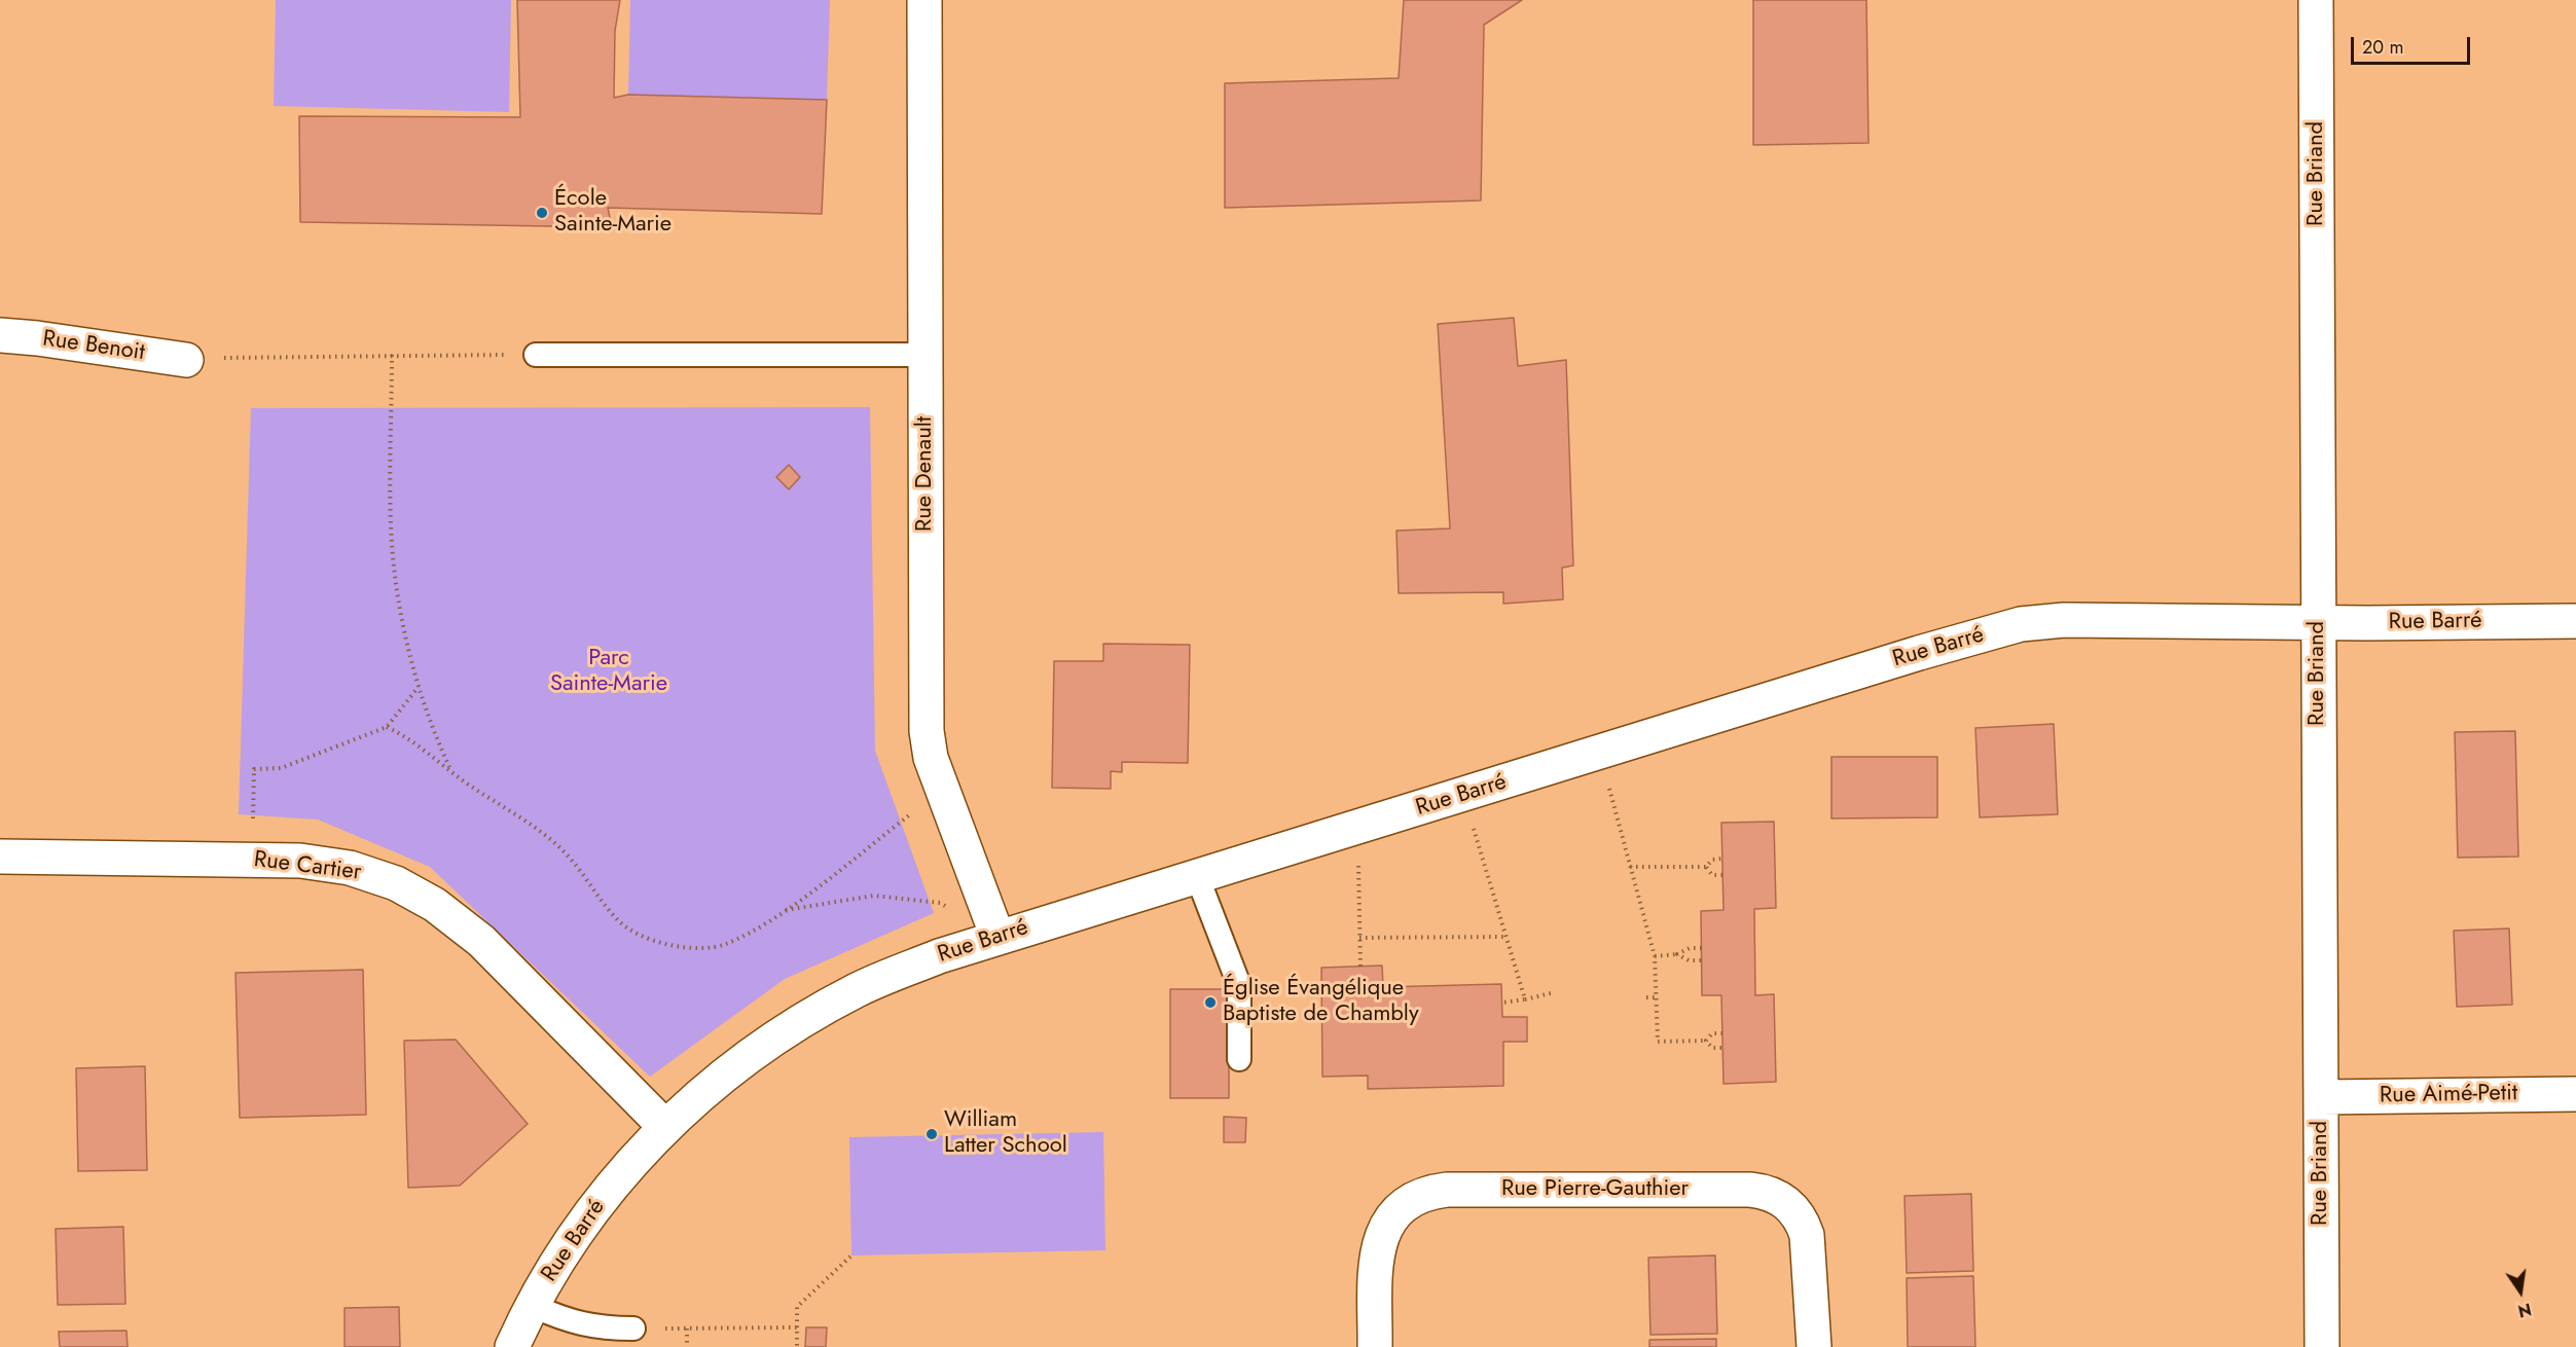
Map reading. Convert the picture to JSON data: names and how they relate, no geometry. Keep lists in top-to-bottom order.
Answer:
{
  "streets": {
    "street": [
      "Rue Briand",
      "Rue Benoit",
      "Rue Denault",
      "Rue Barré",
      "Rue Cartier",
      "Rue Aimé-Petit",
      "Rue Pierre-Gauthier"
    ]
  },
  "crossings": [
    ["Rue Briand", "Rue Barré"],
    ["Rue Briand", "Rue Aimé-Petit"],
    ["Rue Denault", "Rue Barré"],
    ["Rue Barré", "Rue Cartier"]
  ],
  "parks": ["Parc Sainte-Marie"],
  "places": ["École Sainte-Marie", "Église Évangélique Baptiste de Chambly", "William Latter School"],
  "scale_bar": "20 m",
  "north": "bottom"
}
